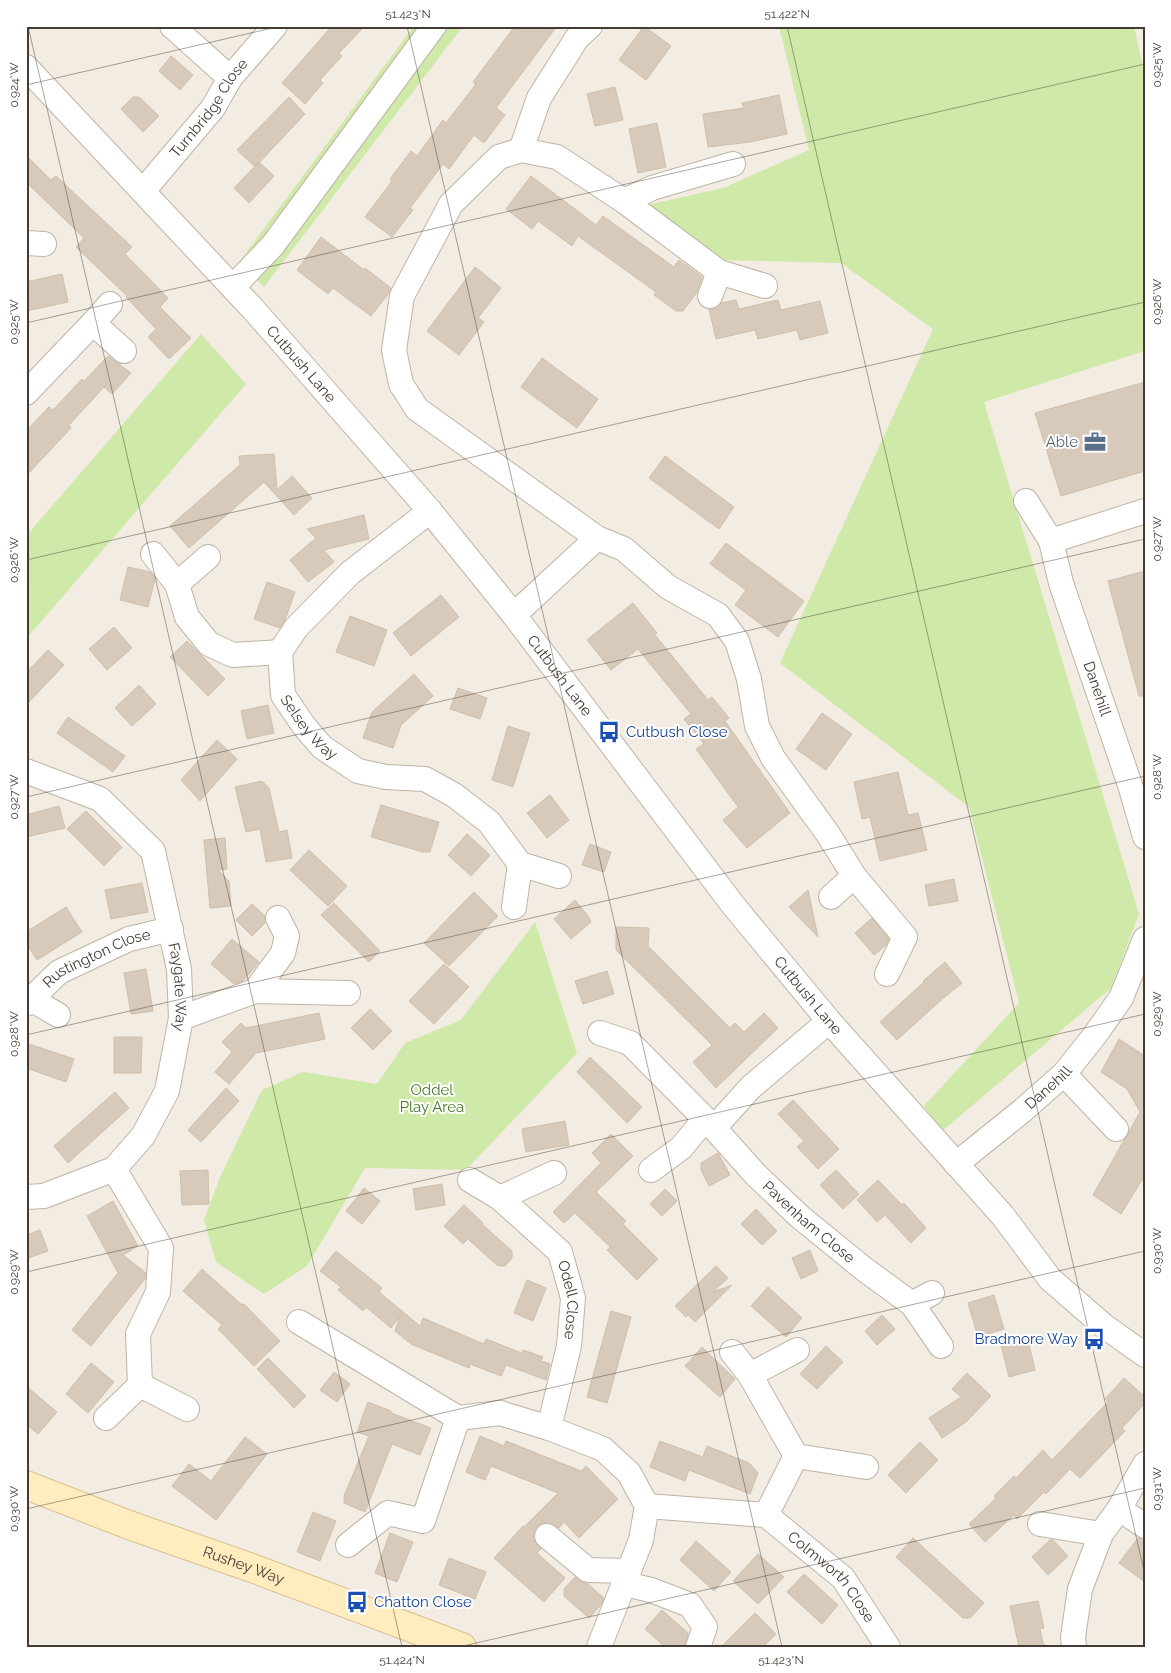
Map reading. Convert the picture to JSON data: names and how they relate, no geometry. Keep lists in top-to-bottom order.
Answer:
{
  "streets": {
    "street": [
      "Turnbridge Close",
      "Cutbush Lane",
      "Danehill",
      "Selsey Way",
      "Rustington Close",
      "Faygate Way",
      "Pavenham Close",
      "Odell Close",
      "Rushey Way",
      "Colmworth Close"
    ]
  },
  "crossings": [
    ["Turnbridge Close", "Cutbush Lane"],
    ["Cutbush Lane", "Danehill"],
    ["Rustington Close", "Faygate Way"]
  ],
  "parks": ["Oddel Play Area"],
  "places": {
    "office": ["Able"],
    "bus stop": ["Cutbush Close", "Bradmore Way", "Chatton Close"]
  },
  "coordinates": [
    "51.423°N",
    "51.422°N",
    "0.925°W",
    "0.924°W",
    "0.926°W",
    "0.927°W",
    "0.928°W",
    "0.929°W",
    "0.930°W",
    "0.931°W",
    "51.424°N"
  ]
}
